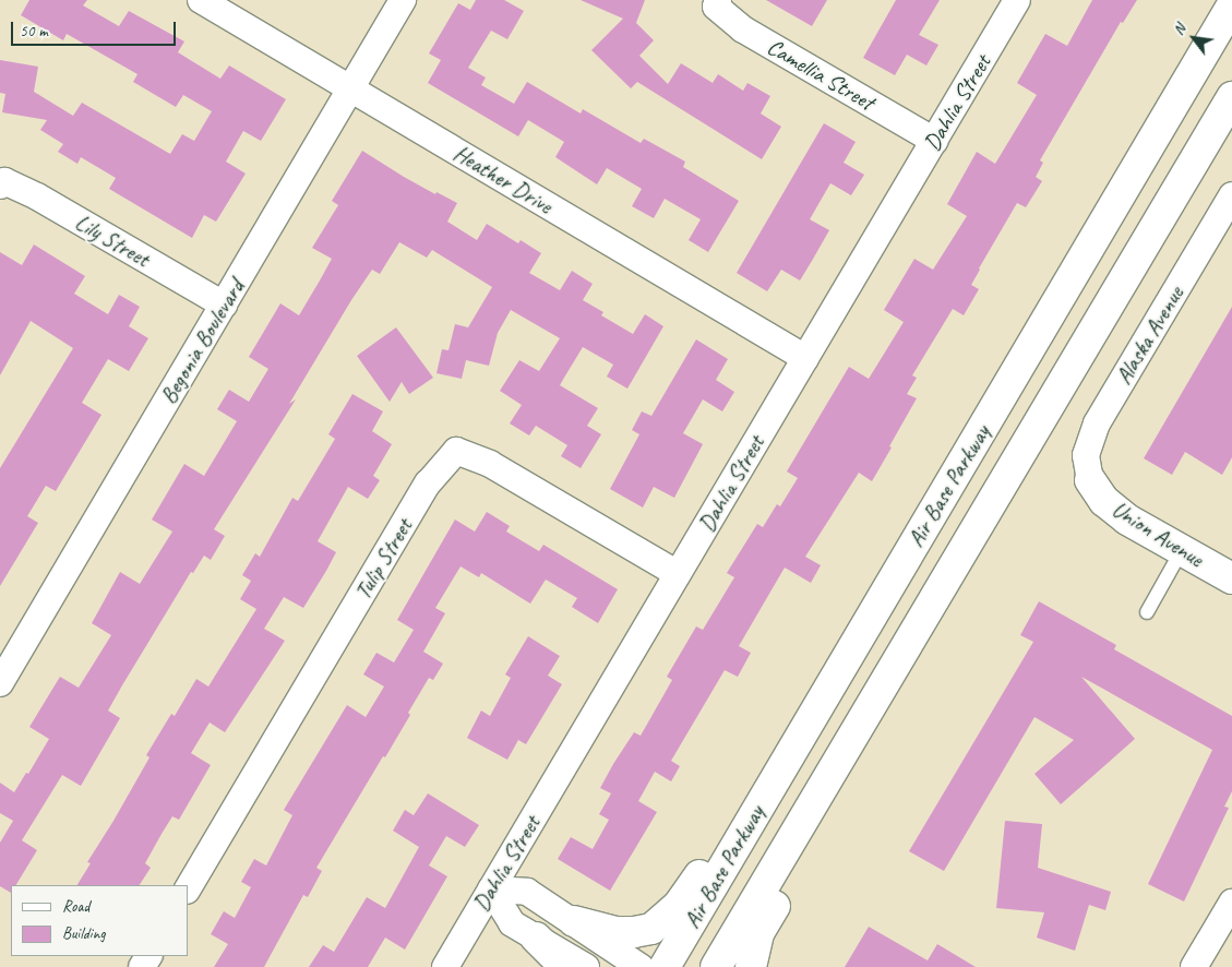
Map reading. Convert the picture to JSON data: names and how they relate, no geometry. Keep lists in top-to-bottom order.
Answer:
{
  "streets": {
    "main road": ["Air Base Parkway", "Union Avenue"],
    "street": [
      "Camellia Street",
      "Dahlia Street",
      "Heather Drive",
      "Lily Street",
      "Alaska Avenue",
      "Begonia Boulevard",
      "Tulip Street"
    ]
  },
  "crossings": [
    ["Camellia Street", "Dahlia Street"],
    ["Dahlia Street", "Heather Drive"],
    ["Dahlia Street", "Tulip Street"],
    ["Heather Drive", "Begonia Boulevard"],
    ["Lily Street", "Begonia Boulevard"],
    ["Alaska Avenue", "Union Avenue"]
  ],
  "legend": ["Road", "Building"],
  "scale_bar": "50 m",
  "north": "top left"
}
